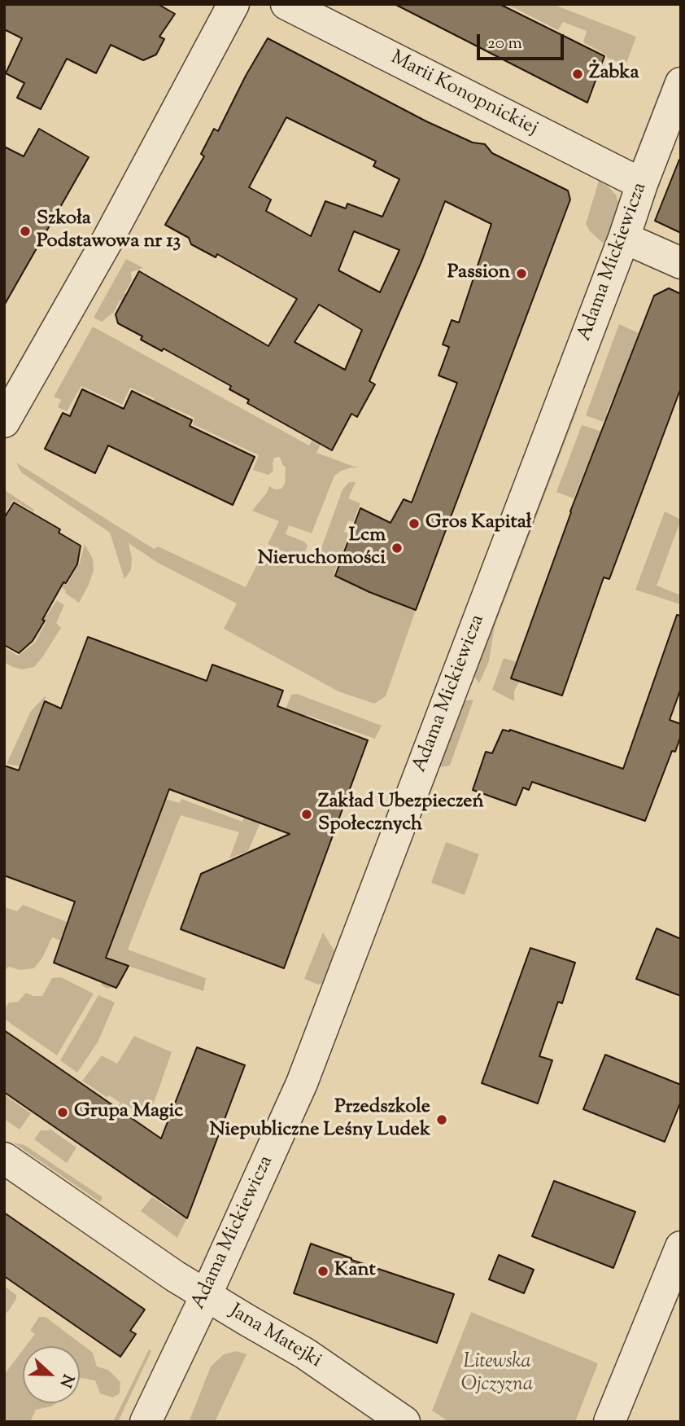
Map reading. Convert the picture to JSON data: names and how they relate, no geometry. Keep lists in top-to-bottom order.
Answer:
{
  "streets": {
    "street": ["Marii Konopnickiej", "Adama Mickiewicza", "Jana Matejki"]
  },
  "crossings": [
    ["Marii Konopnickiej", "Adama Mickiewicza"],
    ["Adama Mickiewicza", "Jana Matejki"]
  ],
  "parks": ["Litewska Ojczyzna"],
  "places": [
    "Żabka",
    "Szkoła Podstawowa nr 13",
    "Passion",
    "Gros Kapitał",
    "Lcm Nieruchomości",
    "Zakład Ubezpieczeń Społecznych",
    "Grupa Magic",
    "Przedszkole Niepubliczne Leśny Ludek",
    "Kant"
  ],
  "scale_bar": "20 m",
  "north": "right"
}
